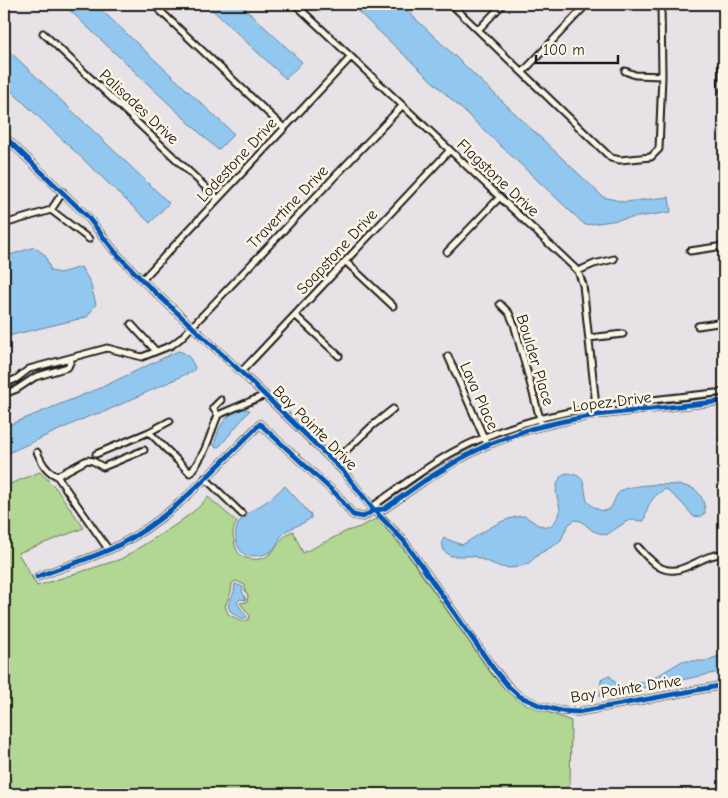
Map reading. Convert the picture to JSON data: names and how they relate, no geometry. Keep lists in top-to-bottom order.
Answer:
{
  "streets": {
    "street": [
      "Palisades Drive",
      "Lodestone Drive",
      "Flagstone Drive",
      "Travertine Drive",
      "Soapstone Drive",
      "Boulder Place",
      "Lava Place",
      "Lopez Drive",
      "Bay Pointe Drive"
    ]
  },
  "crossings": [
    ["Palisades Drive", "Lodestone Drive"],
    ["Lodestone Drive", "Flagstone Drive"],
    ["Lodestone Drive", "Bay Pointe Drive"],
    ["Flagstone Drive", "Travertine Drive"],
    ["Flagstone Drive", "Soapstone Drive"],
    ["Travertine Drive", "Bay Pointe Drive"],
    ["Soapstone Drive", "Bay Pointe Drive"],
    ["Boulder Place", "Lopez Drive"],
    ["Lava Place", "Lopez Drive"],
    ["Lopez Drive", "Bay Pointe Drive"]
  ],
  "scale_bar": "100 m"
}
